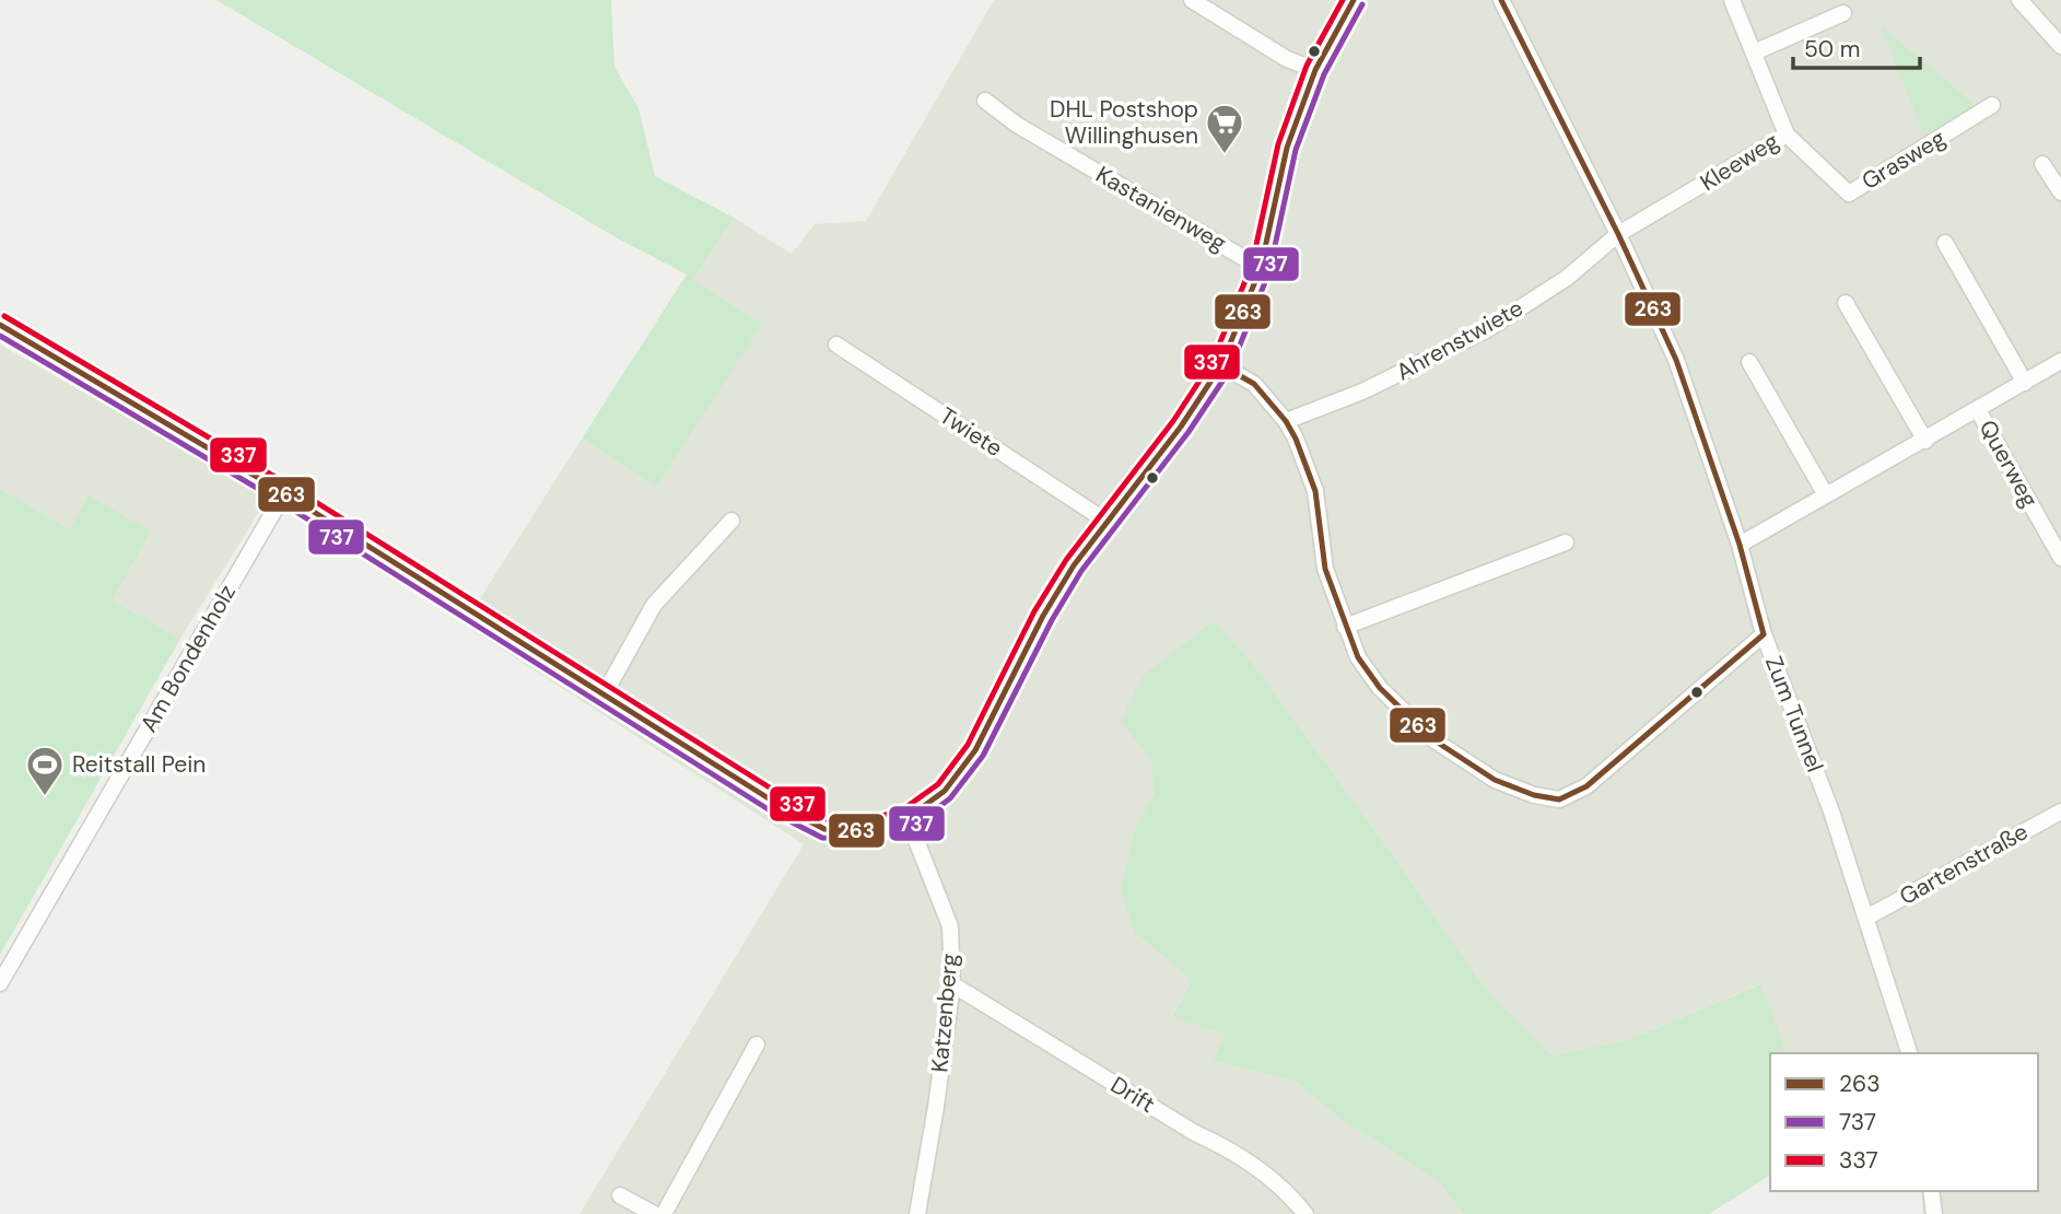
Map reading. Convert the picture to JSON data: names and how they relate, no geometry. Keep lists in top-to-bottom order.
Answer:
{
  "streets": {
    "street": [
      "Grasweg",
      "Kleeweg",
      "Kastanienweg",
      "Ahrenstwiete",
      "Twiete",
      "Querweg",
      "Am Bondenholz",
      "Zum Tunnel",
      "Gartenstraße",
      "Katzenberg",
      "Drift"
    ]
  },
  "crossings": [
    ["Grasweg", "Kleeweg"],
    ["Kleeweg", "Ahrenstwiete"],
    ["Kleeweg", "Zum Tunnel"],
    ["Ahrenstwiete", "Zum Tunnel"],
    ["Zum Tunnel", "Gartenstraße"],
    ["Katzenberg", "Drift"]
  ],
  "places": {
    "supermarket": ["DHL Postshop Willinghusen"],
    "sports": ["Reitstall Pein"]
  },
  "lines": ["transit line 263", "transit line 337", "transit line 737"],
  "legend": ["263", "737", "337"],
  "scale_bar": "50 m"
}
